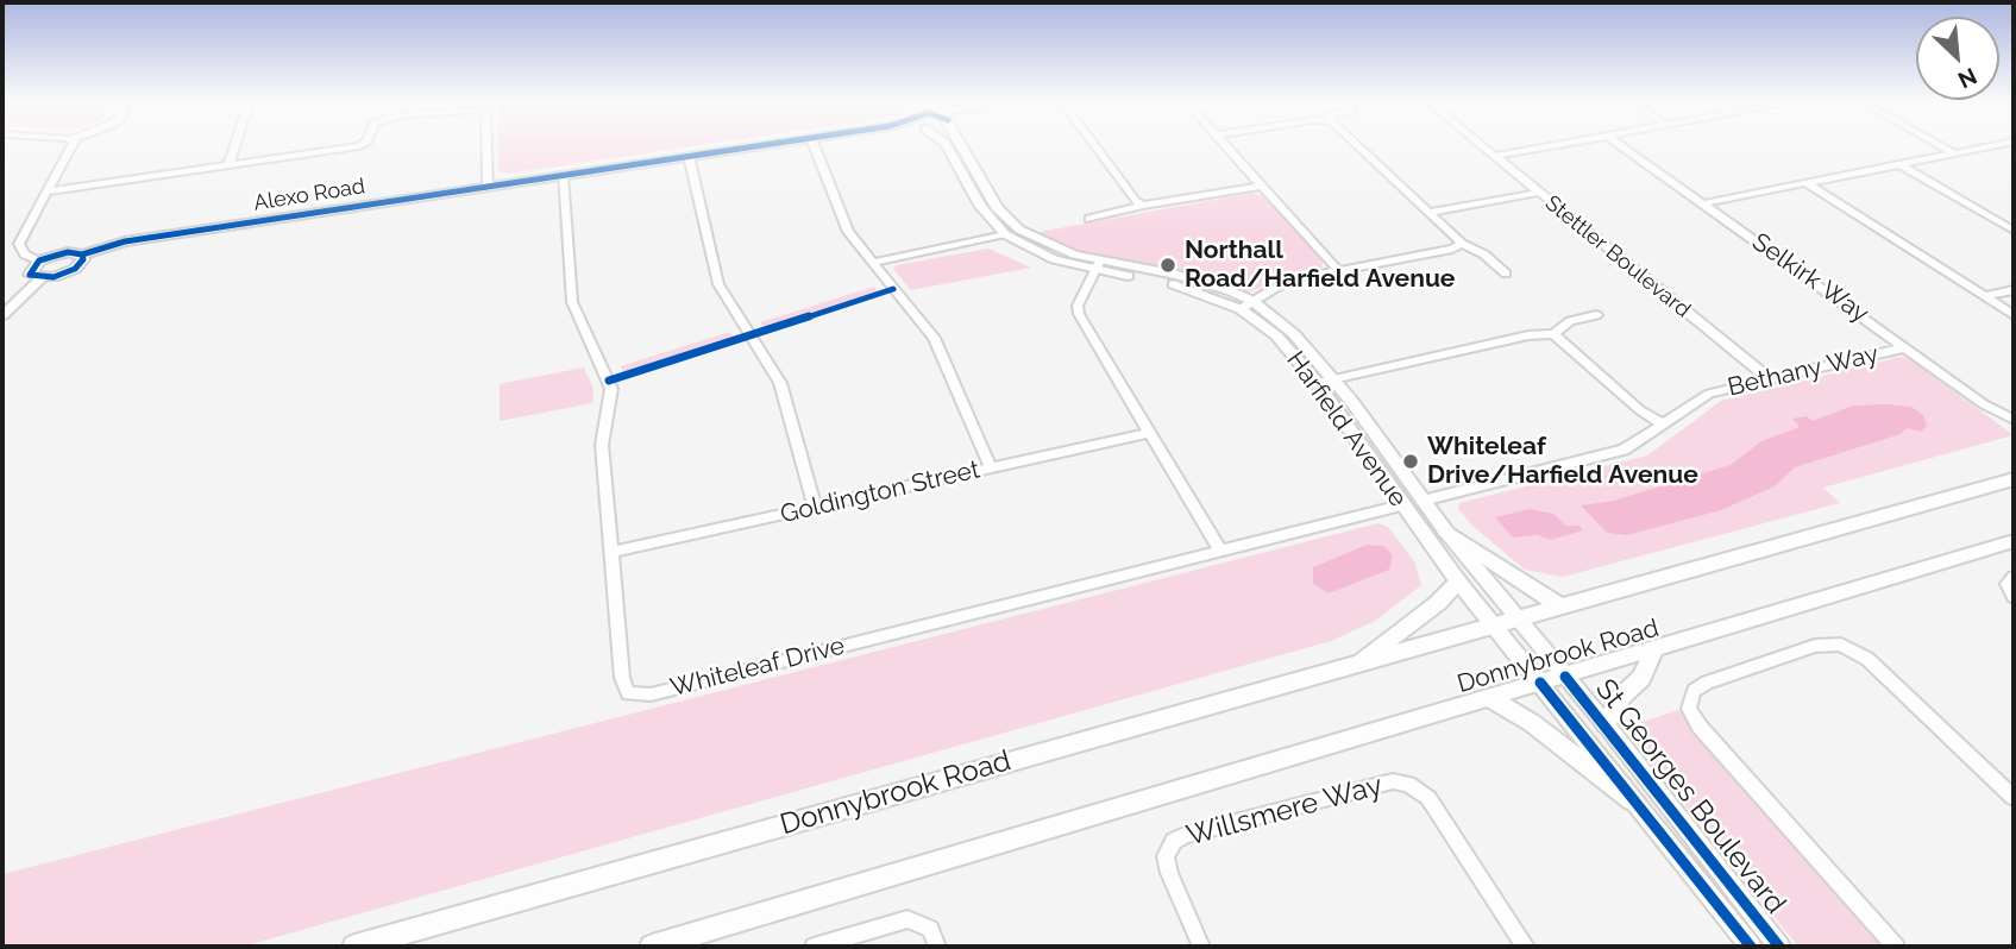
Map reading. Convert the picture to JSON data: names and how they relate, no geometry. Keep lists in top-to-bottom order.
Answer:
{
  "streets": {
    "main road": ["Donnybrook Road"],
    "street": [
      "Alexo Road",
      "Stettler Boulevard",
      "Selkirk Way",
      "Bethany Way",
      "Harfield Avenue",
      "Goldington Street",
      "Whiteleaf Drive",
      "St Georges Boulevard",
      "Willsmere Way"
    ]
  },
  "crossings": [
    ["Alexo Road", "Whiteleaf Drive"],
    ["Stettler Boulevard", "Bethany Way"],
    ["Selkirk Way", "Bethany Way"],
    ["Bethany Way", "Harfield Avenue"],
    ["Harfield Avenue", "Donnybrook Road"],
    ["Harfield Avenue", "Whiteleaf Drive"],
    ["Harfield Avenue", "St Georges Boulevard"],
    ["Goldington Street", "Whiteleaf Drive"],
    ["Donnybrook Road", "St Georges Boulevard"]
  ],
  "places": ["Northall Road/Harfield Avenue", "Whiteleaf Drive/Harfield Avenue"],
  "north": "bottom right"
}
